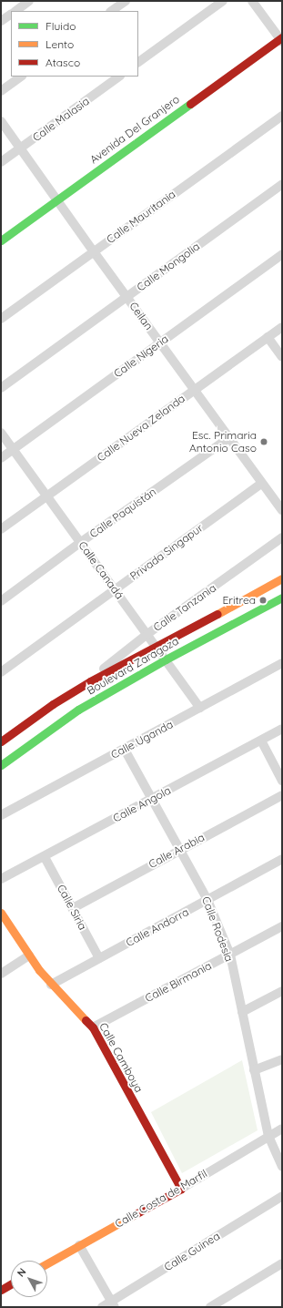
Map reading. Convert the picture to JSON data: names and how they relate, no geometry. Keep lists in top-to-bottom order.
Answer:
{
  "streets": {
    "main road": [
      "Avenida Del Granjero",
      "Boulevard Zaragoza",
      "Calle Camboya",
      "Calle Costa de Marfil"
    ],
    "street": [
      "Calle Malasia",
      "Calle Mauritania",
      "Calle Mongolia",
      "Ceilan",
      "Calle Nigeria",
      "Calle Nueva Zelanda",
      "Calle Paquistán",
      "Privada Singapur",
      "Calle Canadá",
      "Calle Tanzania",
      "Calle Uganda",
      "Calle Angola",
      "Calle Arabia",
      "Calle Siria",
      "Calle Andorra",
      "Calle Rodesia",
      "Calle Birmania",
      "Calle Guinea"
    ]
  },
  "crossings": [
    ["Calle Malasia", "Ceilan"],
    ["Avenida Del Granjero", "Ceilan"],
    ["Calle Mauritania", "Ceilan"],
    ["Calle Mongolia", "Ceilan"],
    ["Ceilan", "Calle Nigeria"],
    ["Ceilan", "Calle Nueva Zelanda"],
    ["Ceilan", "Calle Paquistán"],
    ["Ceilan", "Privada Singapur"],
    ["Calle Nigeria", "Calle Canadá"],
    ["Calle Nueva Zelanda", "Calle Canadá"],
    ["Calle Paquistán", "Calle Canadá"],
    ["Privada Singapur", "Calle Canadá"],
    ["Calle Canadá", "Calle Tanzania"],
    ["Calle Canadá", "Boulevard Zaragoza"],
    ["Calle Canadá", "Calle Uganda"],
    ["Calle Tanzania", "Boulevard Zaragoza"],
    ["Calle Uganda", "Calle Rodesia"],
    ["Calle Angola", "Calle Siria"],
    ["Calle Angola", "Calle Rodesia"],
    ["Calle Arabia", "Calle Siria"],
    ["Calle Arabia", "Calle Rodesia"],
    ["Calle Siria", "Calle Andorra"],
    ["Calle Andorra", "Calle Rodesia"],
    ["Calle Andorra", "Calle Camboya"],
    ["Calle Rodesia", "Calle Birmania"],
    ["Calle Rodesia", "Calle Costa de Marfil"],
    ["Calle Birmania", "Calle Camboya"],
    ["Calle Camboya", "Calle Costa de Marfil"]
  ],
  "places": ["Esc. Primaria Antonio Caso", "Eritrea"],
  "legend": ["Fluido", "Lento", "Atasco"],
  "north": "top left"
}
